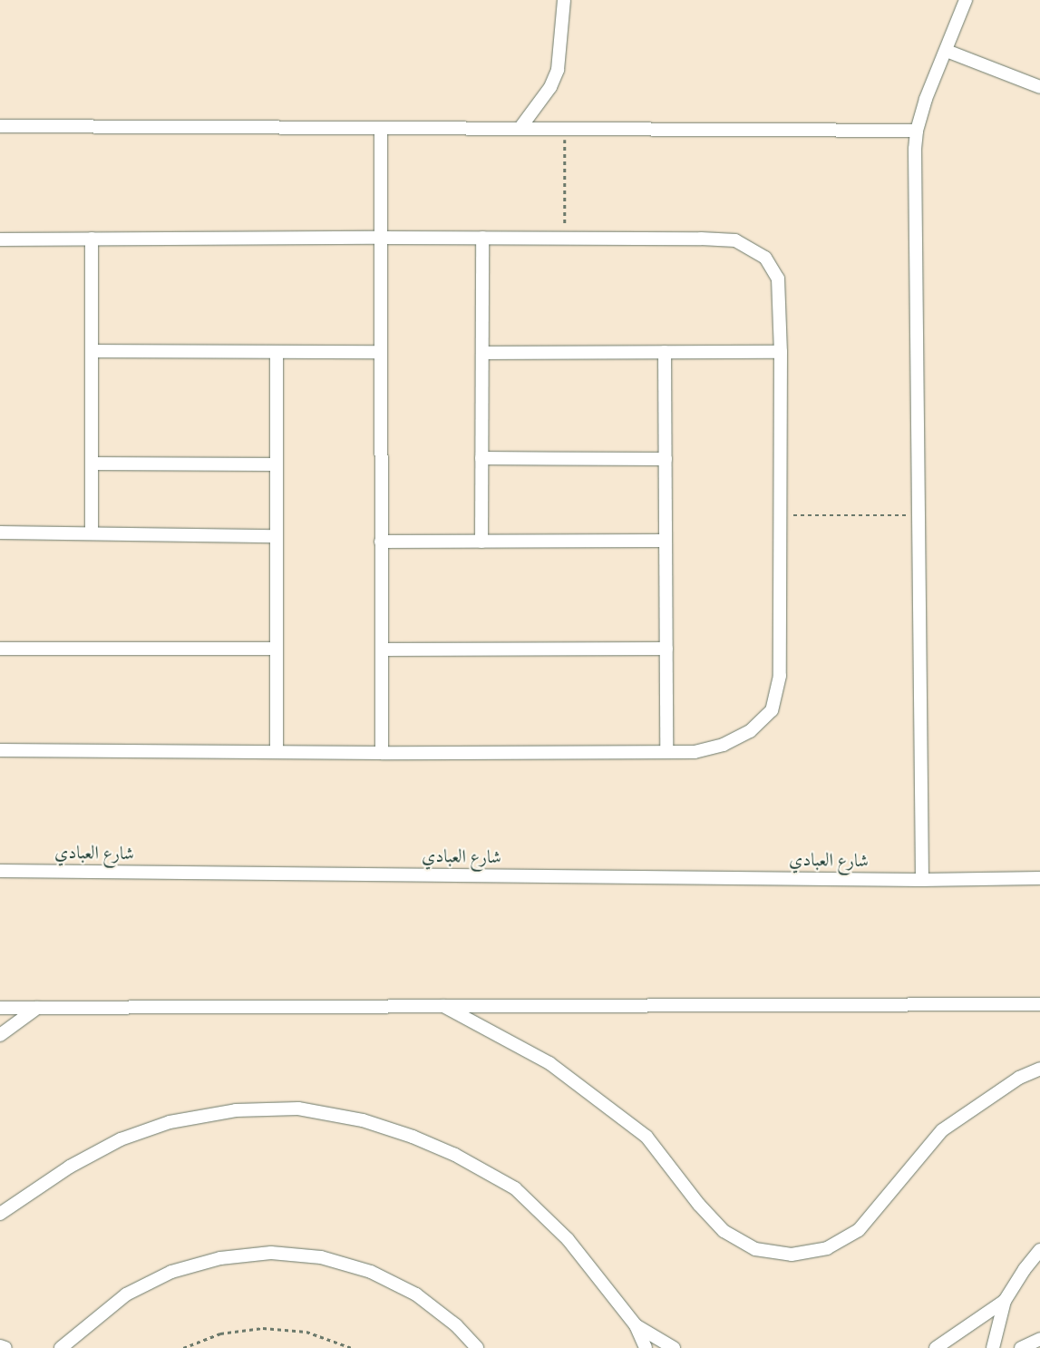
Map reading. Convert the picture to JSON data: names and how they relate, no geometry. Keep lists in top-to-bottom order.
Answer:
{
  "streets": {
    "street": ["شارع العبادي"]
  }
}
